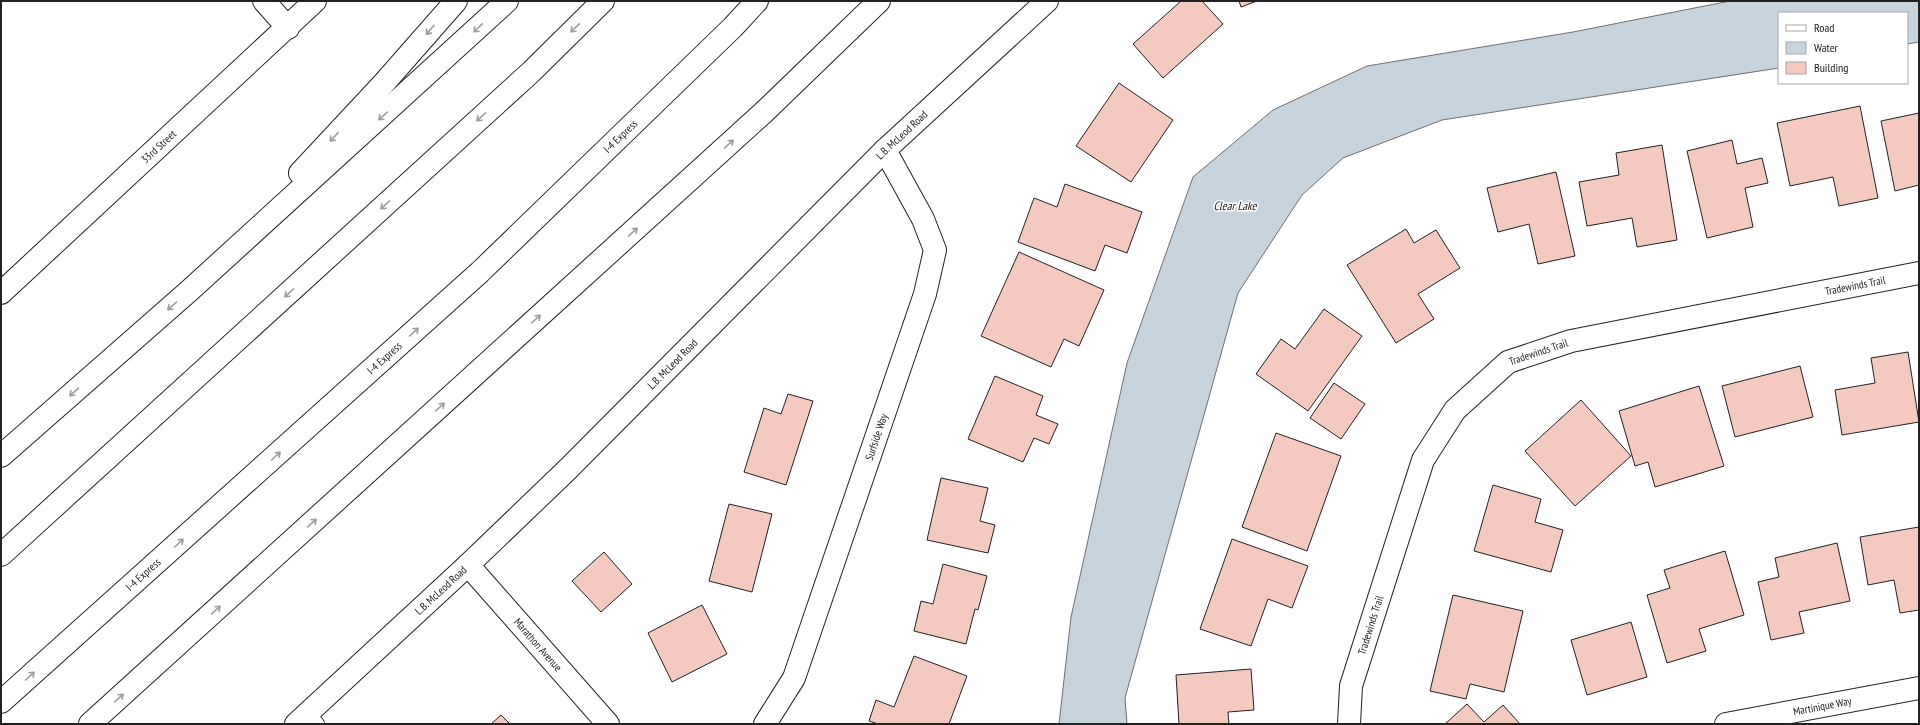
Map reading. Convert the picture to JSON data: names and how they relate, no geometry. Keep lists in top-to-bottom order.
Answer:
{
  "streets": {
    "main road": [
      "L.B. McLeod Road",
      "I-4 Express",
      "33rd Street",
      "Tradewinds Trail",
      "Surfside Way",
      "Marathon Avenue",
      "Martinique Way"
    ]
  },
  "crossings": [
    ["L.B. McLeod Road", "Surfside Way"],
    ["L.B. McLeod Road", "Marathon Avenue"]
  ],
  "water": ["Clear Lake"],
  "legend": ["Road", "Water", "Building"]
}
